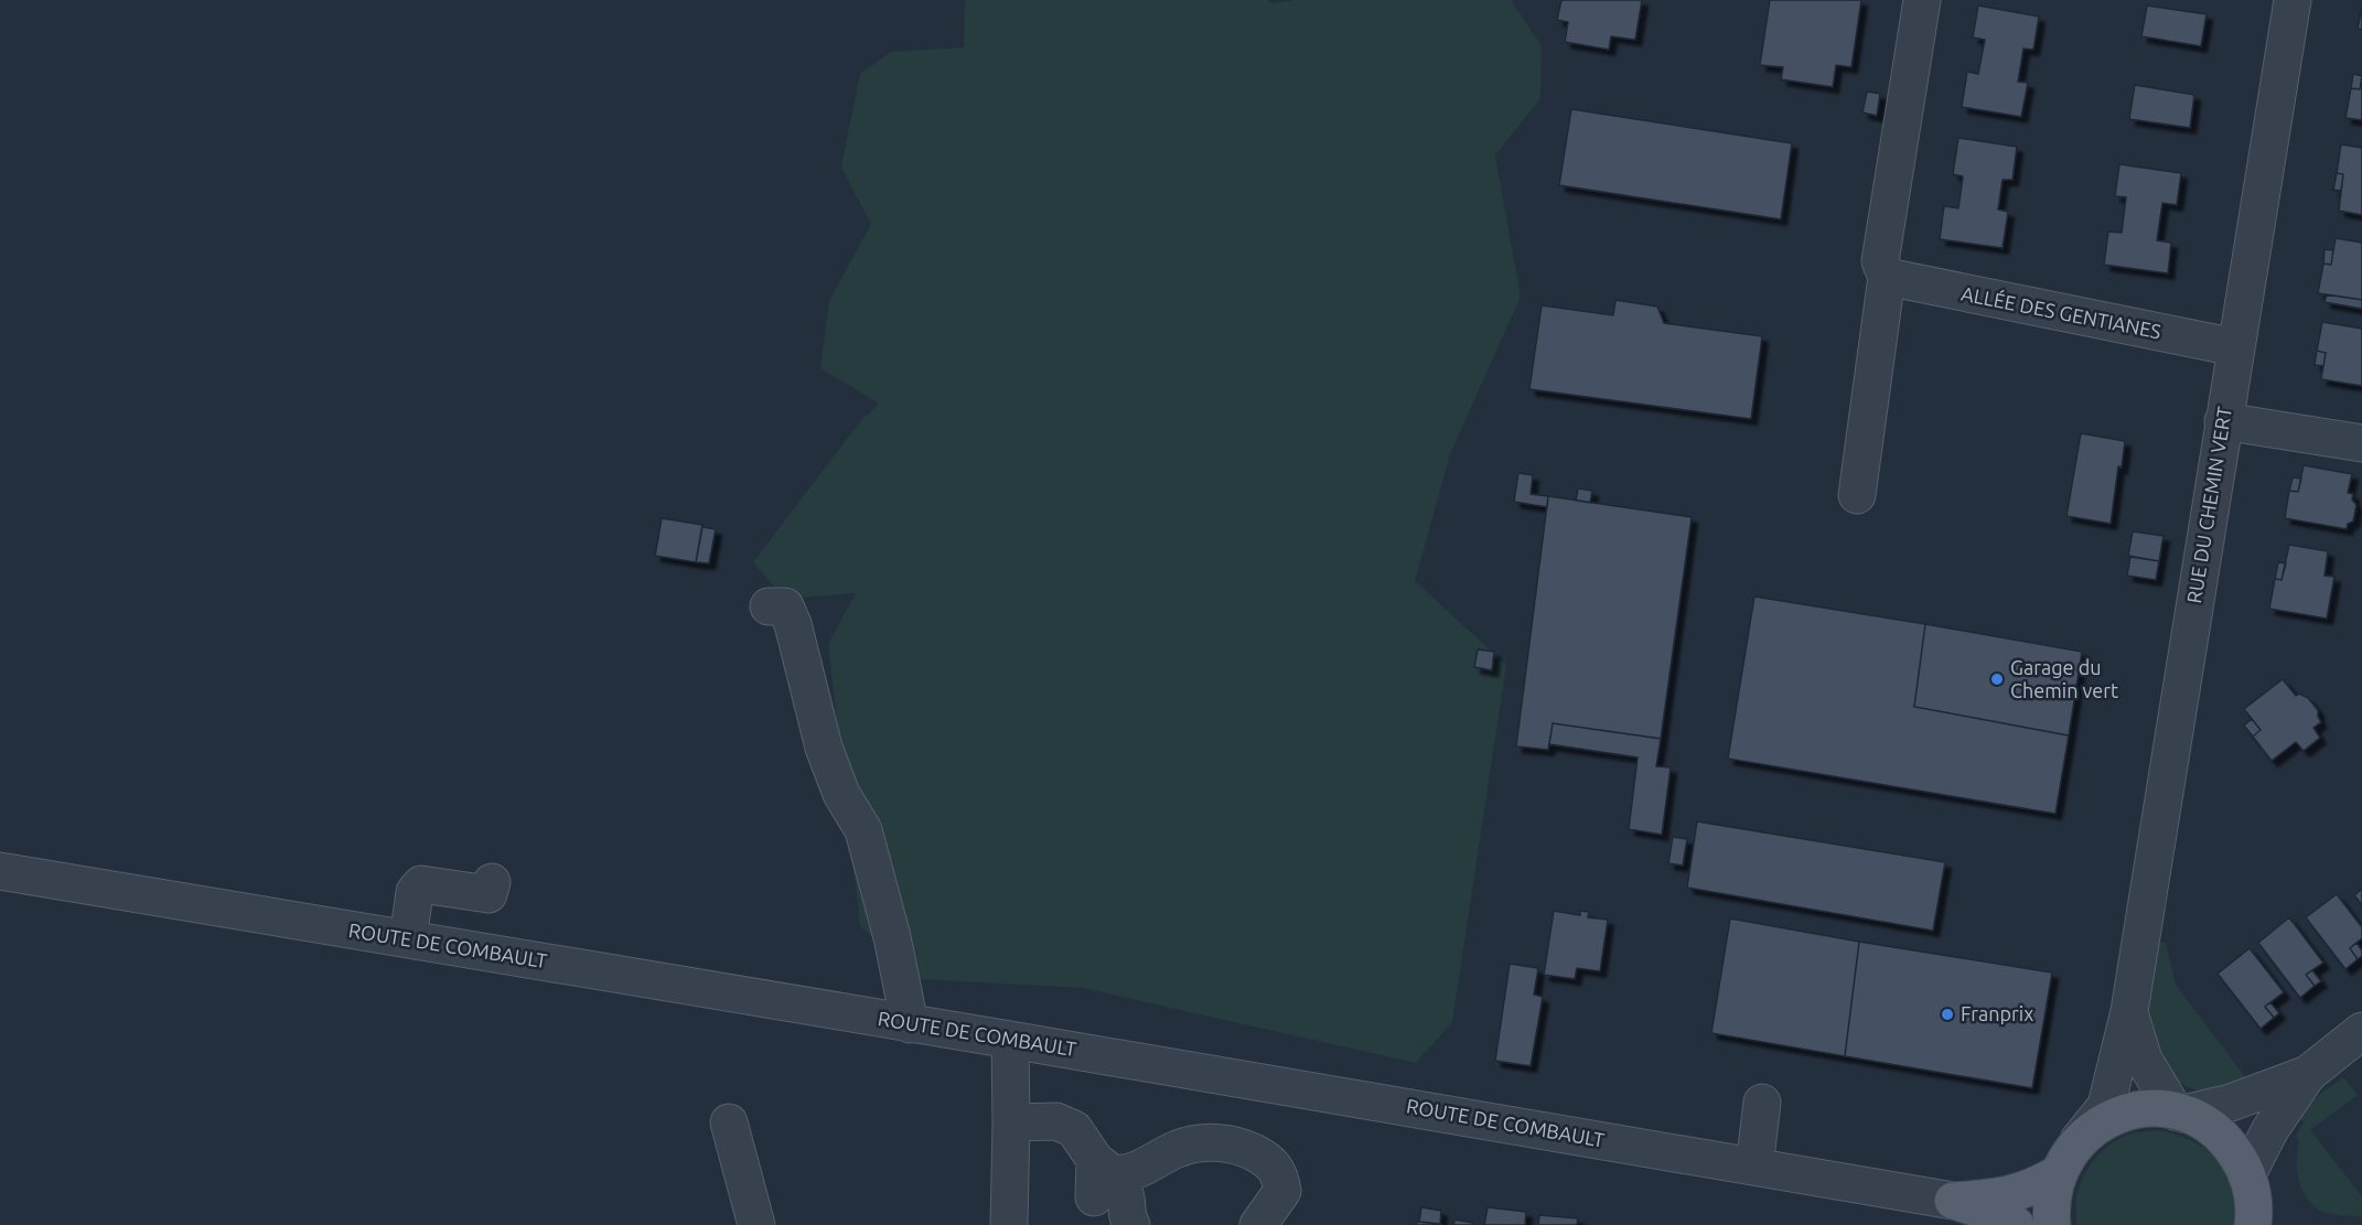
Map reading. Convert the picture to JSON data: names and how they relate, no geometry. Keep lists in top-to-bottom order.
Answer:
{
  "streets": {
    "main road": ["ROUTE DE COMBAULT"],
    "street": ["ALLÉE DES GENTIANES", "RUE DU CHEMIN VERT"]
  },
  "crossings": [
    ["ALLÉE DES GENTIANES", "RUE DU CHEMIN VERT"]
  ],
  "places": ["Garage du Chemin vert", "Franprix"]
}
